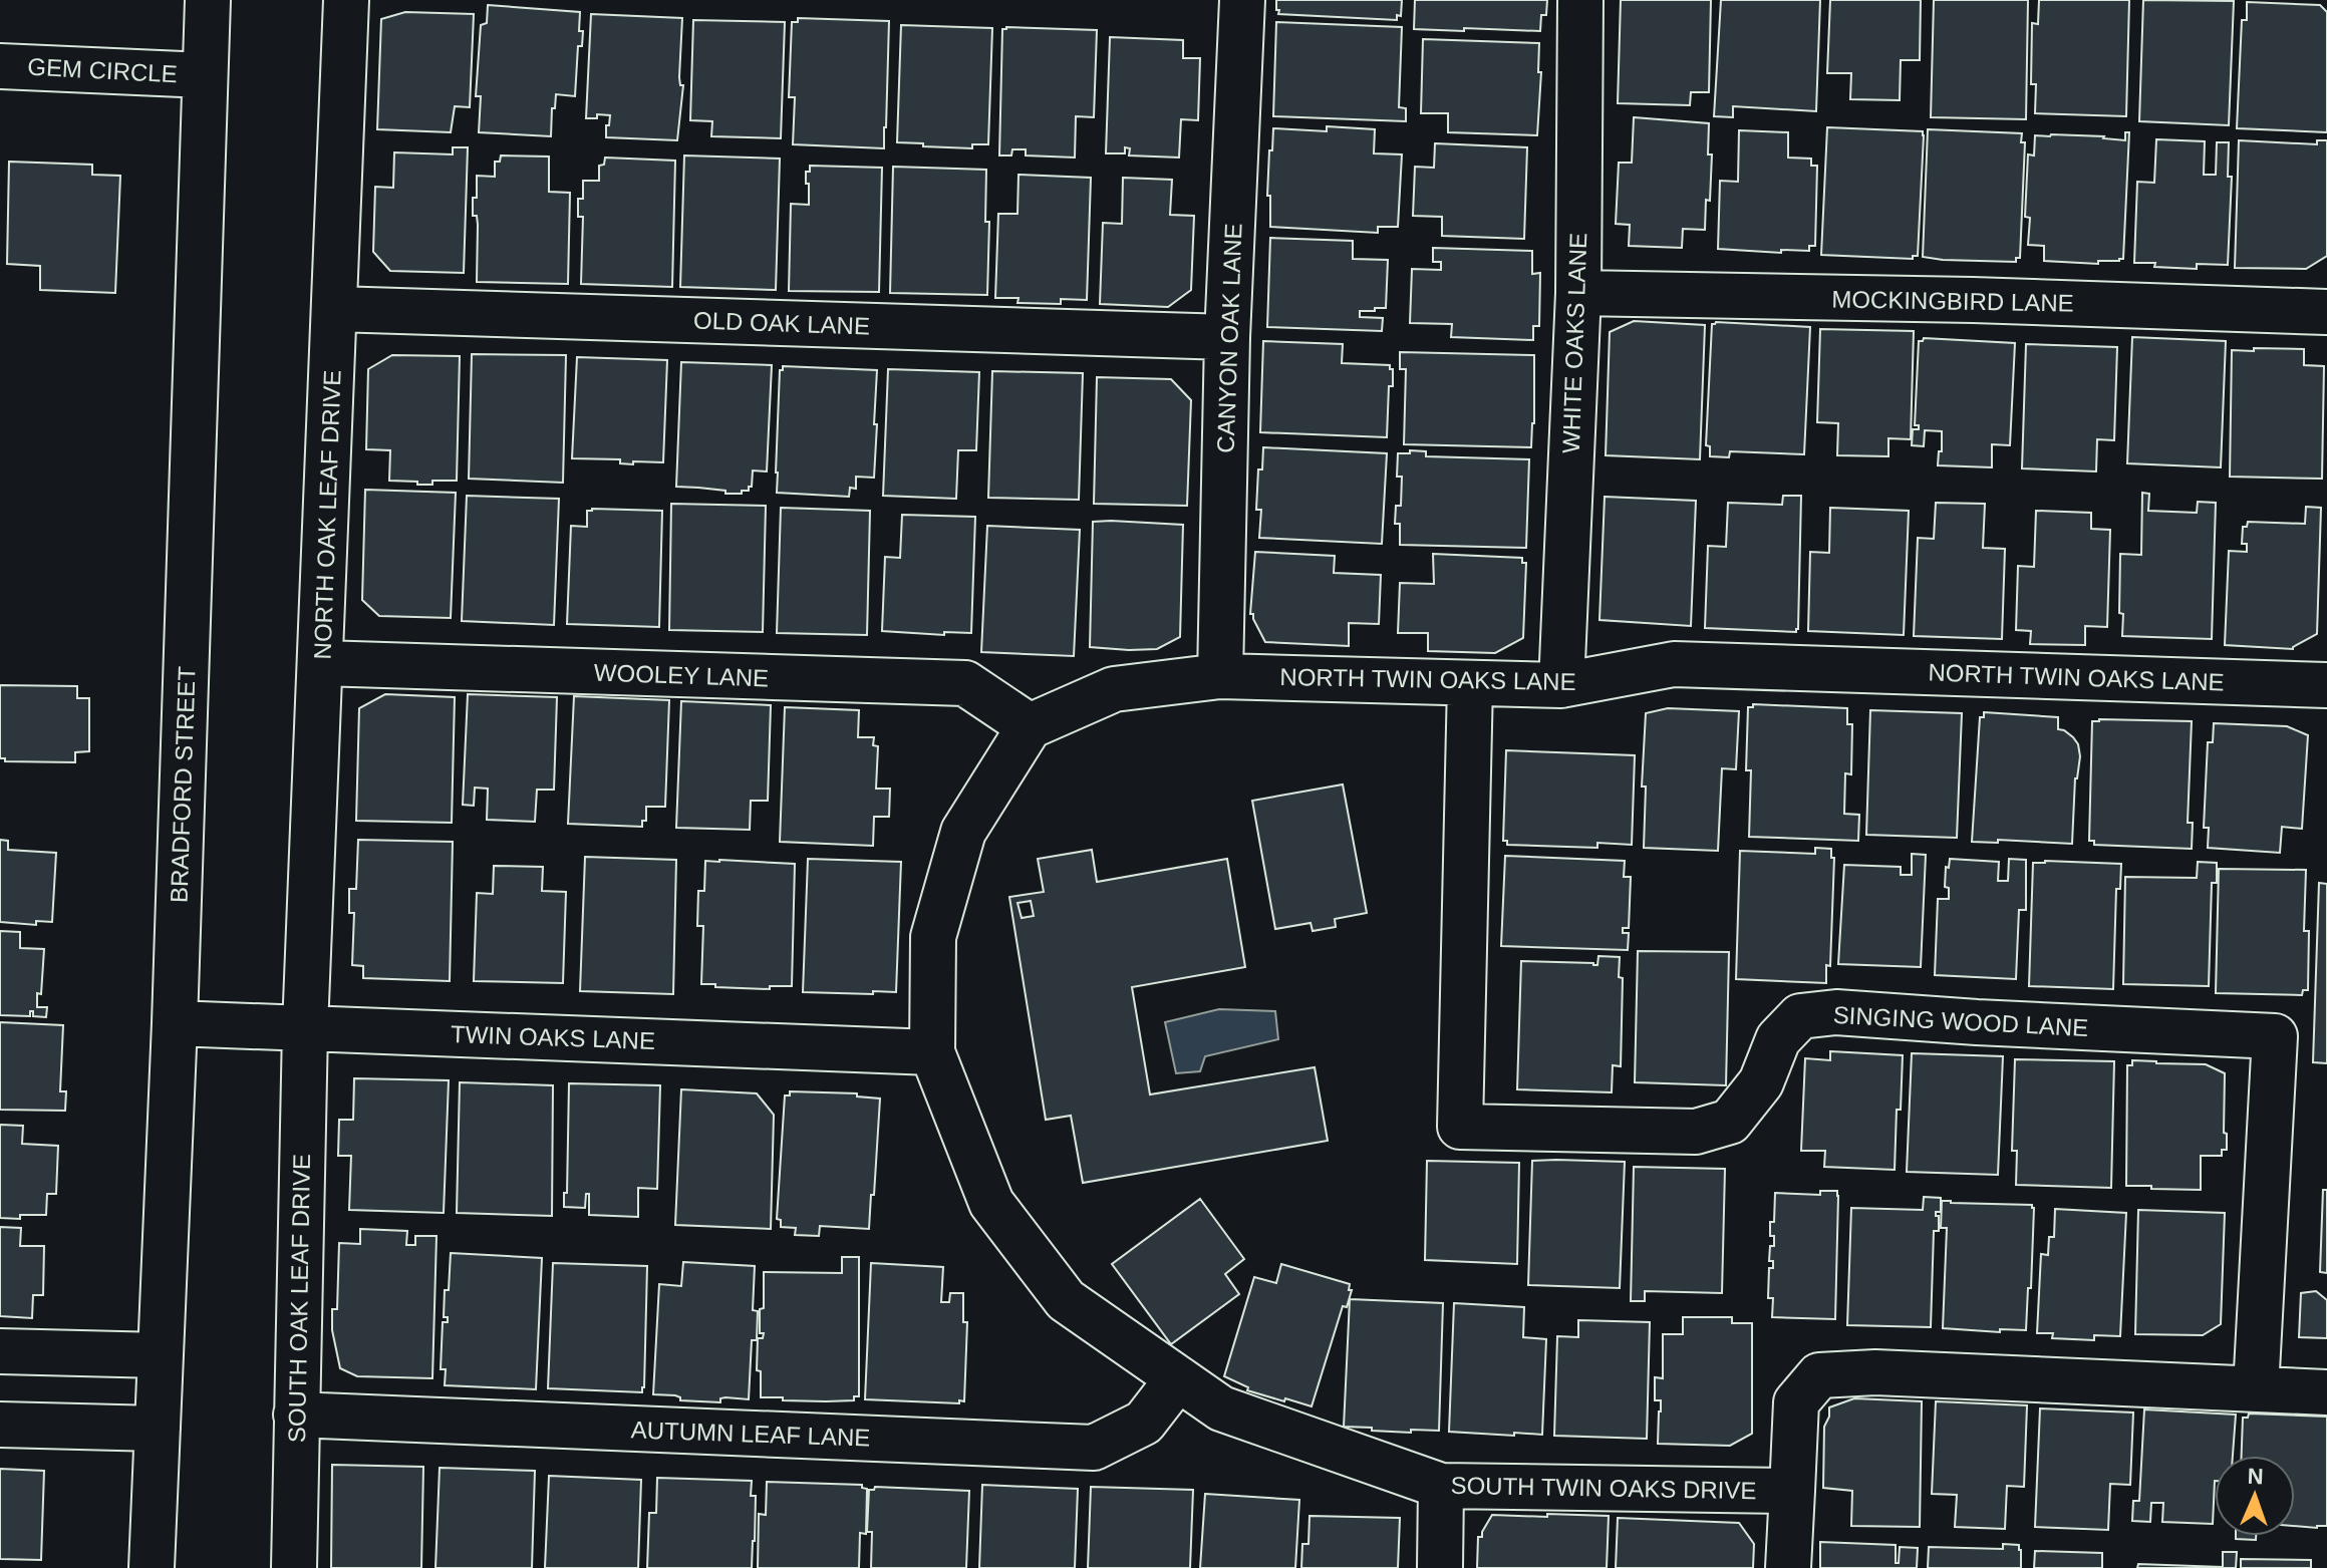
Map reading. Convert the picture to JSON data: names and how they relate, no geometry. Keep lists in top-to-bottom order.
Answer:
{
  "streets": {
    "street": [
      "GEM CIRCLE",
      "MOCKINGBIRD LANE",
      "OLD OAK LANE",
      "CANYON OAK LANE",
      "WHITE OAKS LANE",
      "NORTH OAK LEAF DRIVE",
      "WOOLEY LANE",
      "NORTH TWIN OAKS LANE",
      "BRADFORD STREET",
      "SINGING WOOD LANE",
      "TWIN OAKS LANE",
      "SOUTH OAK LEAF DRIVE",
      "AUTUMN LEAF LANE",
      "SOUTH TWIN OAKS DRIVE"
    ]
  },
  "crossings": [
    ["GEM CIRCLE", "BRADFORD STREET"],
    ["MOCKINGBIRD LANE", "WHITE OAKS LANE"],
    ["OLD OAK LANE", "CANYON OAK LANE"],
    ["OLD OAK LANE", "NORTH OAK LEAF DRIVE"],
    ["CANYON OAK LANE", "NORTH TWIN OAKS LANE"],
    ["WHITE OAKS LANE", "NORTH TWIN OAKS LANE"],
    ["NORTH OAK LEAF DRIVE", "WOOLEY LANE"],
    ["NORTH OAK LEAF DRIVE", "TWIN OAKS LANE"],
    ["NORTH OAK LEAF DRIVE", "SOUTH OAK LEAF DRIVE"],
    ["WOOLEY LANE", "NORTH TWIN OAKS LANE"],
    ["NORTH TWIN OAKS LANE", "SINGING WOOD LANE"],
    ["BRADFORD STREET", "TWIN OAKS LANE"],
    ["SINGING WOOD LANE", "SOUTH TWIN OAKS DRIVE"],
    ["TWIN OAKS LANE", "SOUTH OAK LEAF DRIVE"],
    ["TWIN OAKS LANE", "SOUTH TWIN OAKS DRIVE"],
    ["SOUTH OAK LEAF DRIVE", "AUTUMN LEAF LANE"],
    ["AUTUMN LEAF LANE", "SOUTH TWIN OAKS DRIVE"]
  ],
  "north": "top"
}
